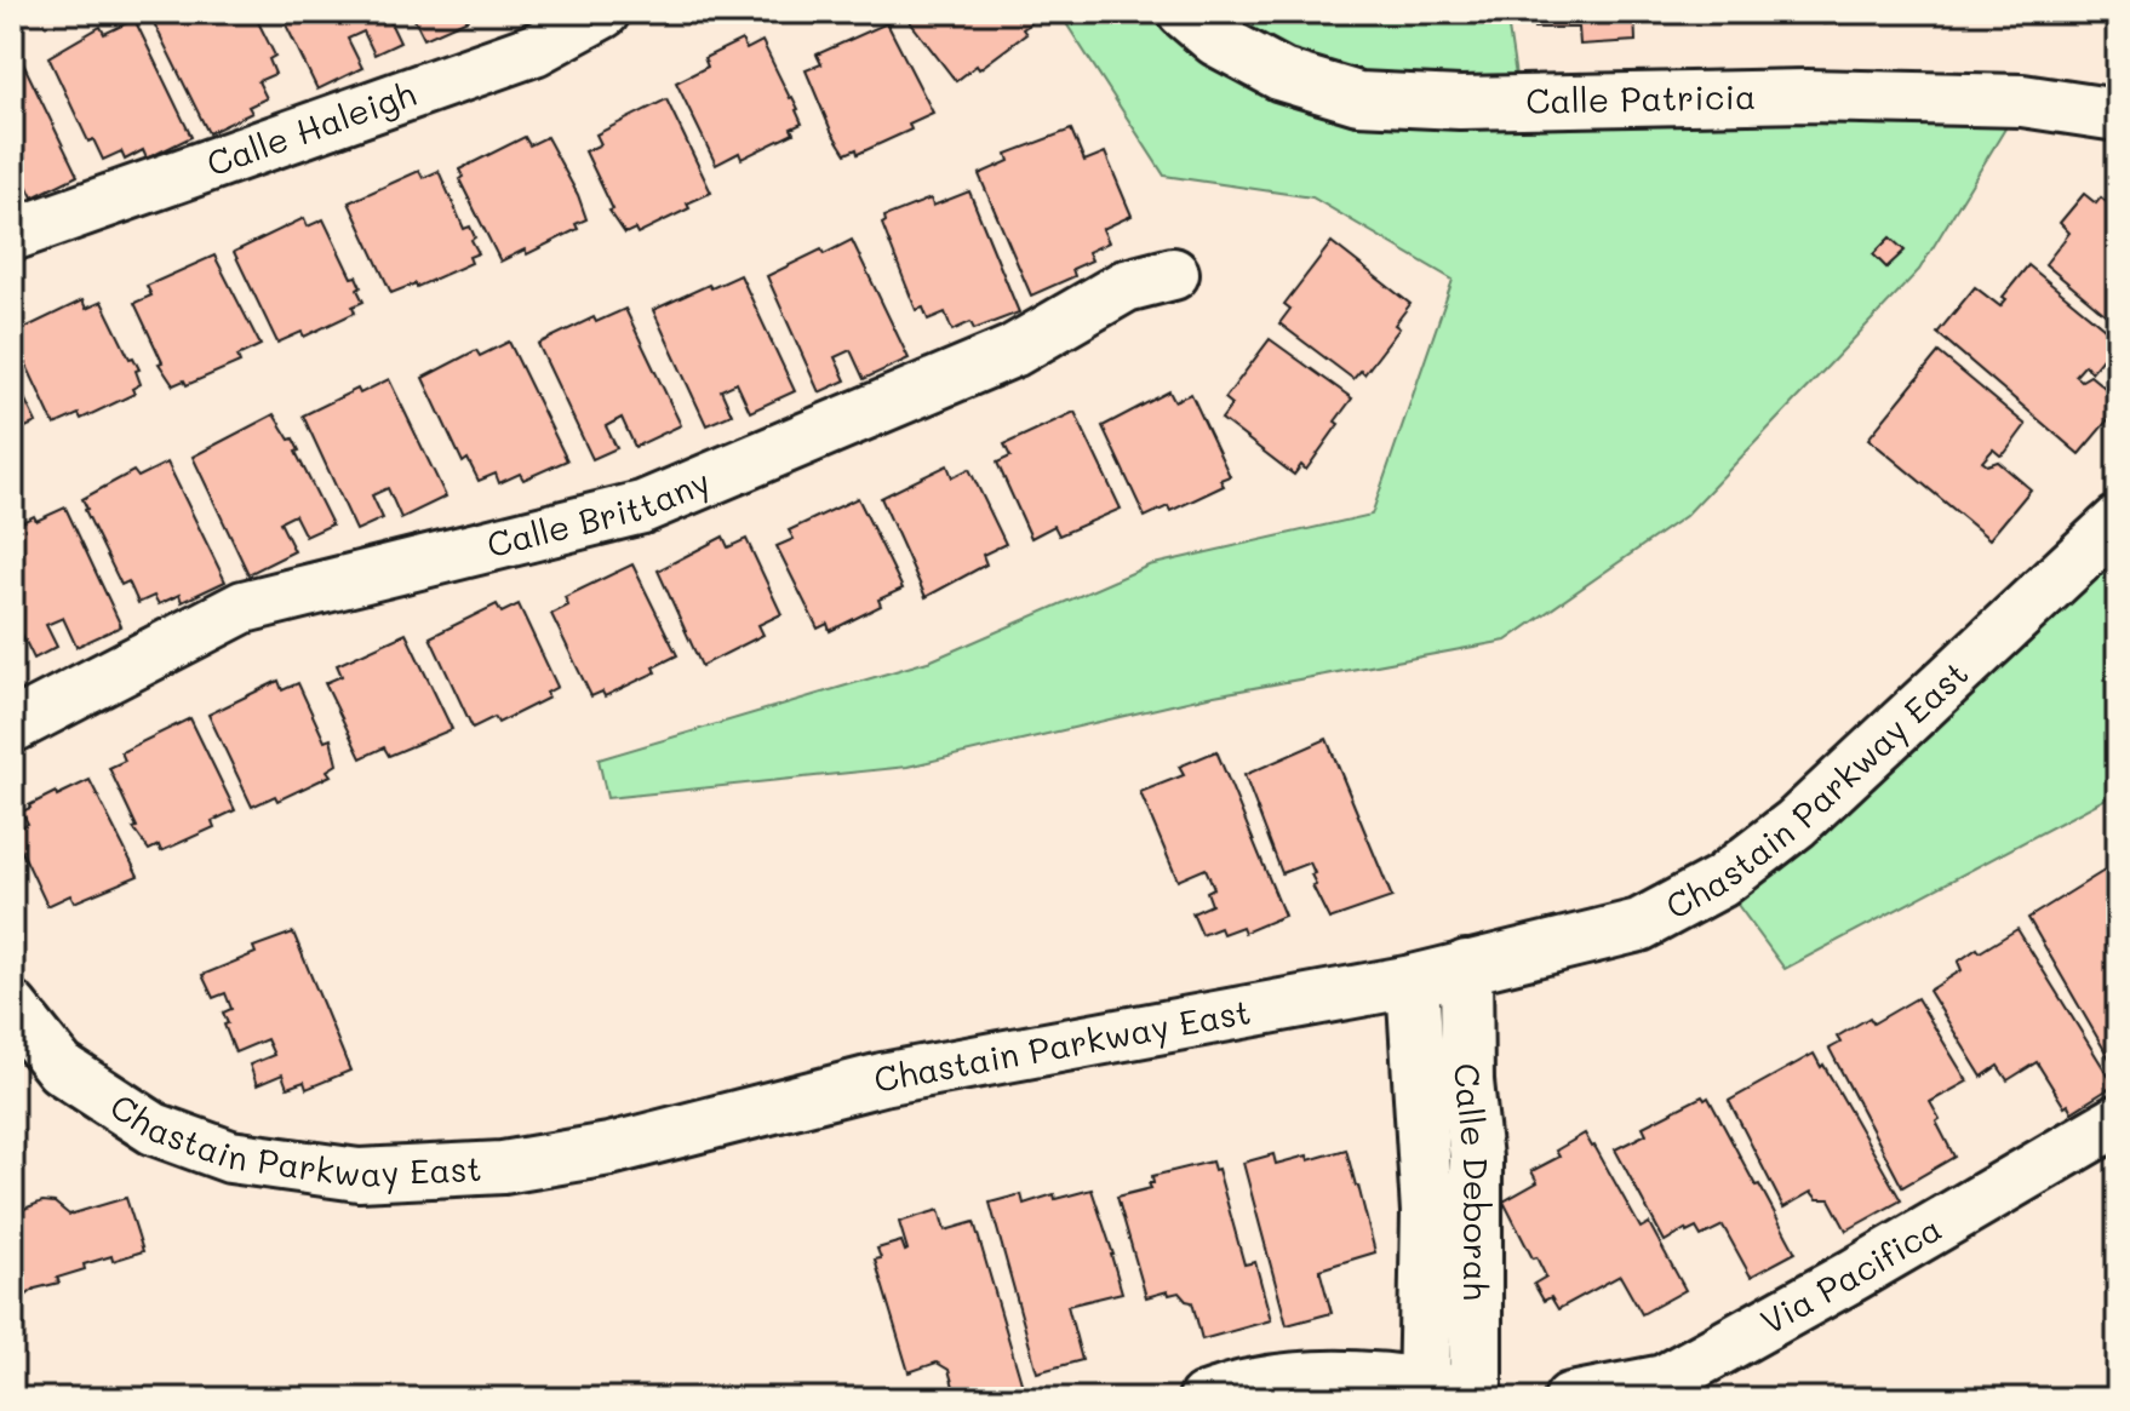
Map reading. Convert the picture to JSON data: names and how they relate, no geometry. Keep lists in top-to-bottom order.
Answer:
{
  "streets": {
    "street": [
      "Calle Patricia",
      "Calle Haleigh",
      "Calle Brittany",
      "Chastain Parkway East",
      "Calle Deborah",
      "Via Pacifica"
    ]
  },
  "crossings": [
    ["Chastain Parkway East", "Calle Deborah"]
  ]
}
